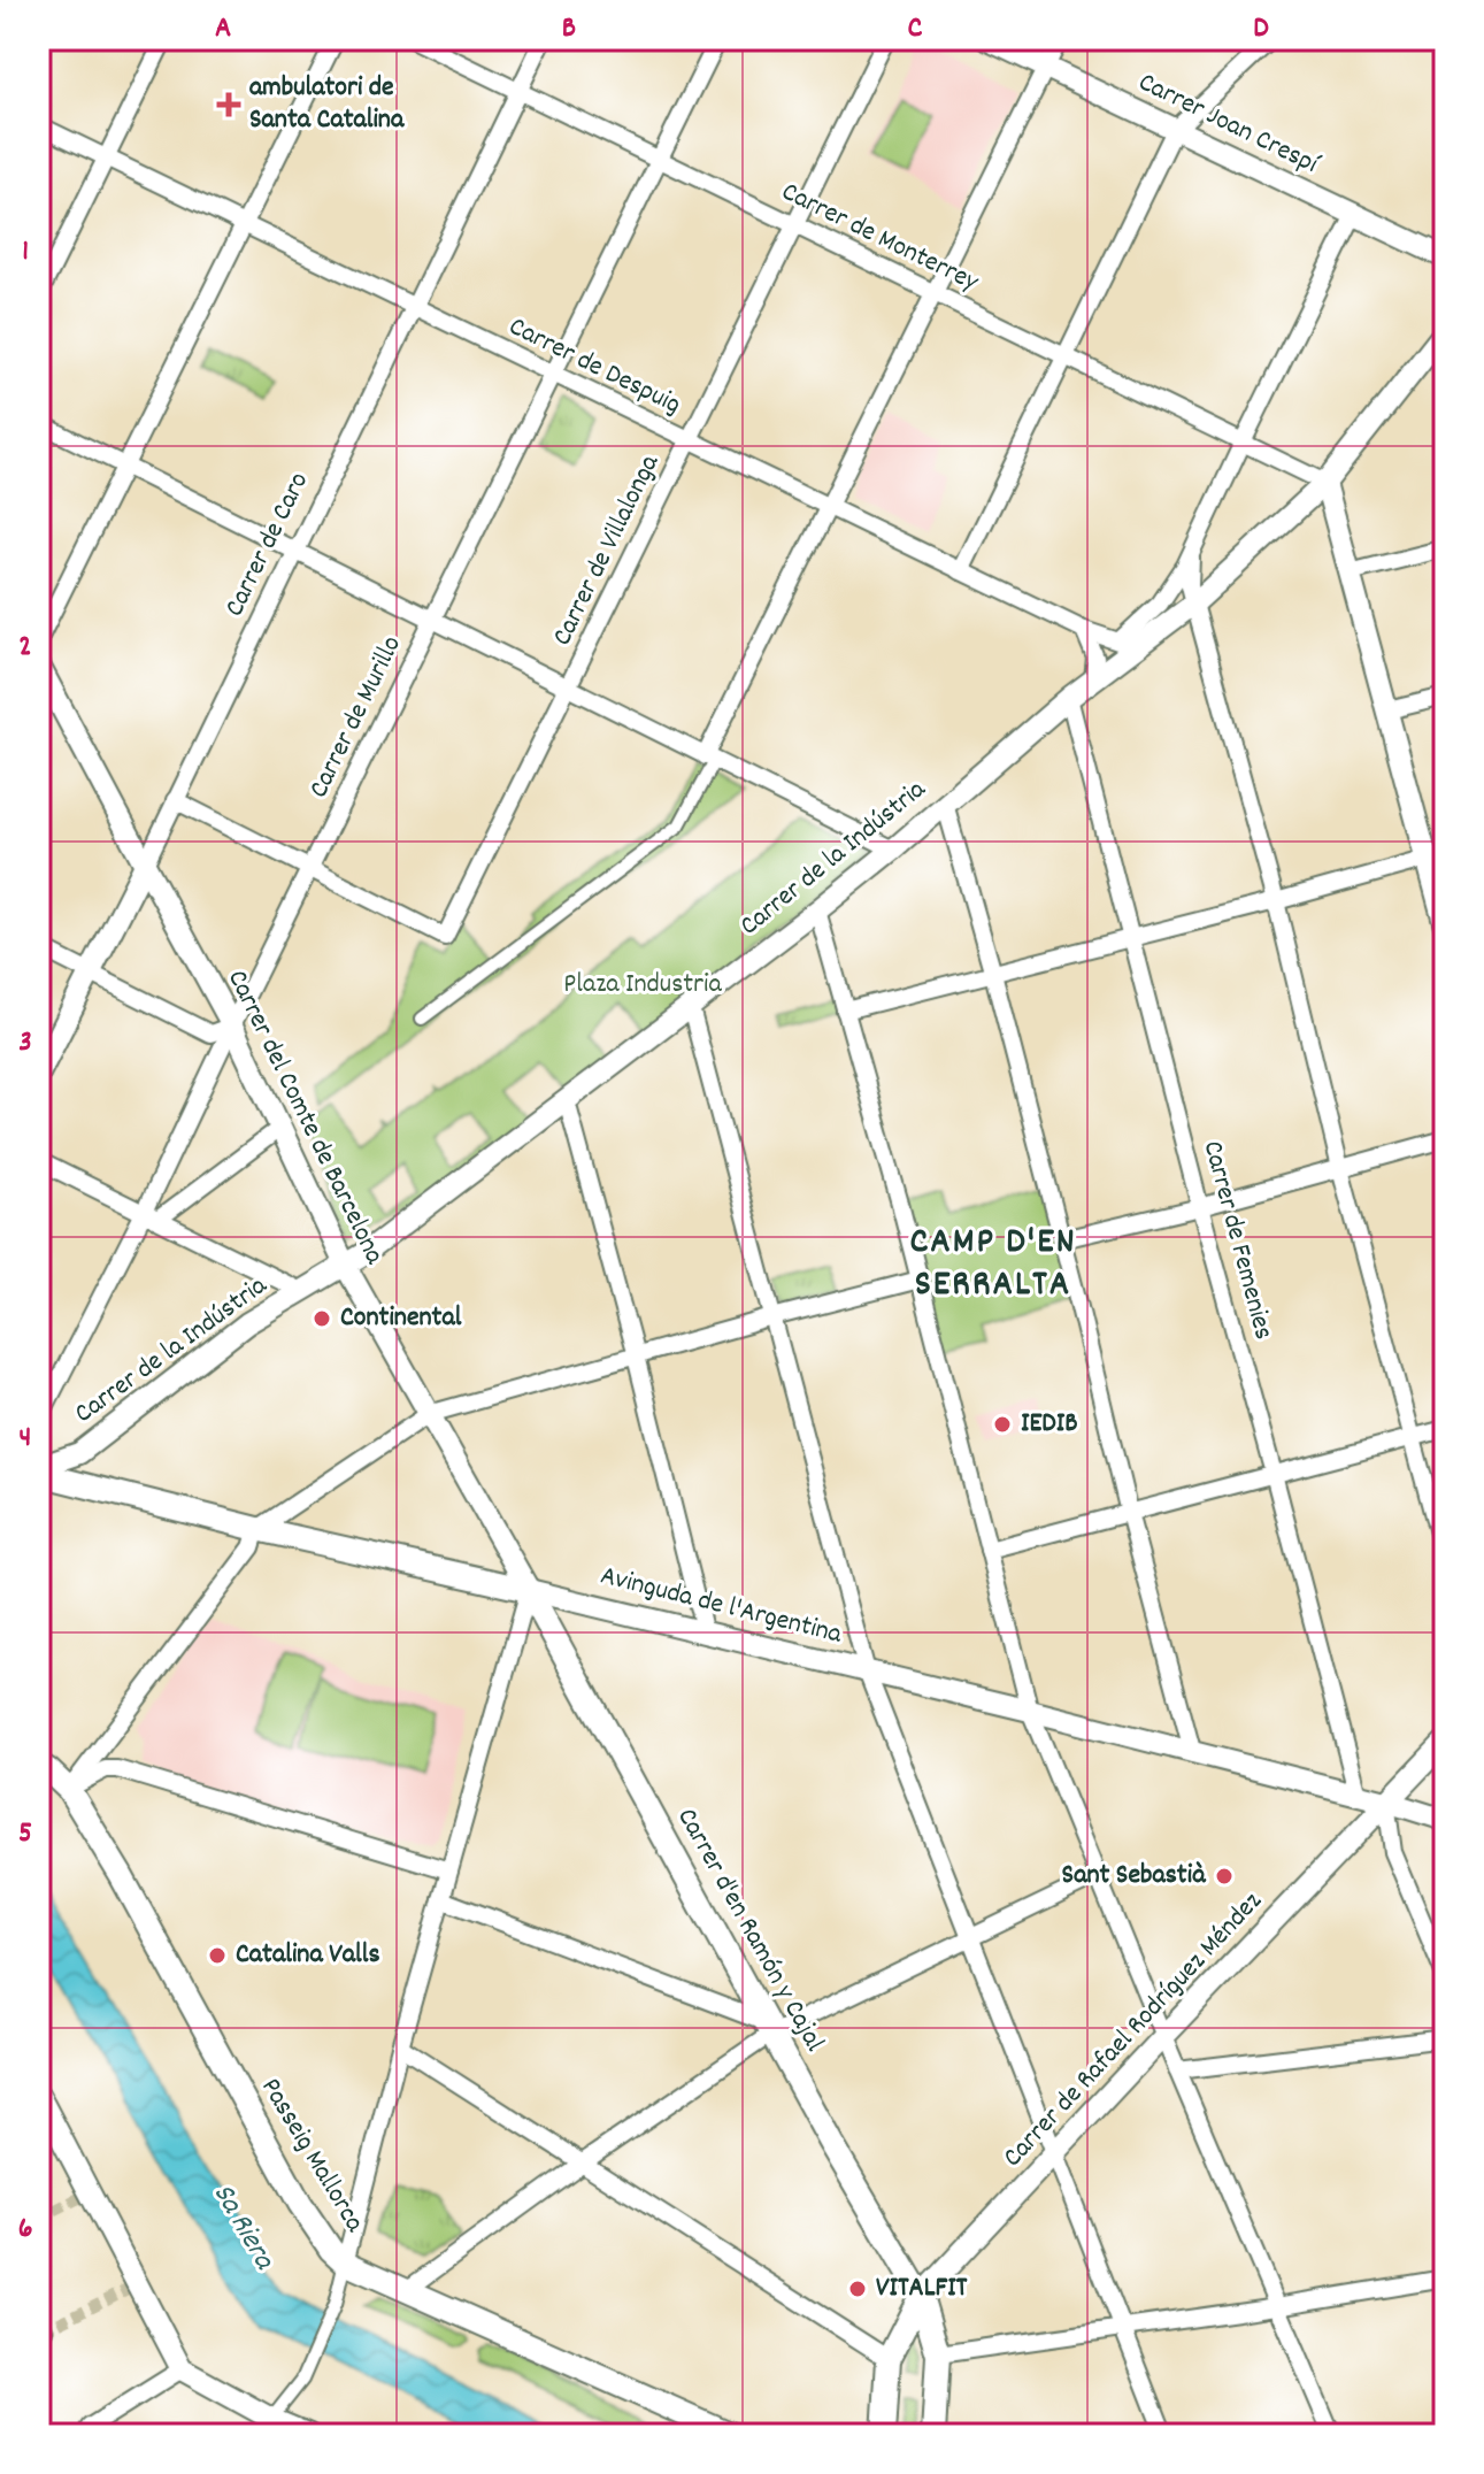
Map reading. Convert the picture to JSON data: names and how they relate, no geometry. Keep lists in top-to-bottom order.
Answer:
{
  "streets": {
    "main road": ["Avinguda de l'Argentina", "Carrer d'en Ramón y Cajal", "Passeig Mallorca"],
    "street": [
      "Carrer Joan Crespí",
      "Carrer de Monterrey",
      "Carrer de Despuig",
      "Carrer de Caro",
      "Carrer de Villalonga",
      "Carrer de Murillo",
      "Carrer de la Indústria",
      "Carrer del Comte de Barcelona",
      "Carrer de Femenies",
      "Carrer de Rafael Rodríguez Méndez"
    ]
  },
  "crossings": [
    ["Carrer de Monterrey", "Carrer de Caro"],
    ["Carrer de Monterrey", "Carrer de Villalonga"],
    ["Carrer de Monterrey", "Carrer de Murillo"],
    ["Carrer de Monterrey", "Carrer de la Indústria"],
    ["Carrer de Despuig", "Carrer de Caro"],
    ["Carrer de Despuig", "Carrer de Villalonga"],
    ["Carrer de Despuig", "Carrer de Murillo"],
    ["Carrer de Caro", "Carrer del Comte de Barcelona"],
    ["Carrer de Villalonga", "Carrer de Murillo"],
    ["Carrer de Murillo", "Carrer del Comte de Barcelona"],
    ["Carrer de la Indústria", "Carrer del Comte de Barcelona"],
    ["Carrer de la Indústria", "Carrer de Femenies"],
    ["Carrer de la Indústria", "Avinguda de l'Argentina"],
    ["Carrer del Comte de Barcelona", "Avinguda de l'Argentina"],
    ["Carrer del Comte de Barcelona", "Carrer d'en Ramón y Cajal"],
    ["Carrer de Femenies", "Avinguda de l'Argentina"],
    ["Avinguda de l'Argentina", "Carrer d'en Ramón y Cajal"],
    ["Avinguda de l'Argentina", "Carrer de Rafael Rodríguez Méndez"],
    ["Carrer d'en Ramón y Cajal", "Carrer de Rafael Rodríguez Méndez"]
  ],
  "districts": ["CAMP D'EN SERRALTA"],
  "water": ["Sa Riera"],
  "parks": ["Plaza Industria"],
  "places": {
    "health": ["ambulatori de Santa Catalina"],
    "other": [
      "Continental",
      "IEDIB",
      "Sant Sebastià",
      "Catalina Valls",
      "VITALFIT"
    ]
  },
  "grid": {
    "columns": [
      "A",
      "B",
      "C",
      "D"
    ],
    "rows": [
      "1",
      "2",
      "3",
      "4",
      "5",
      "6"
    ]
  }
}
